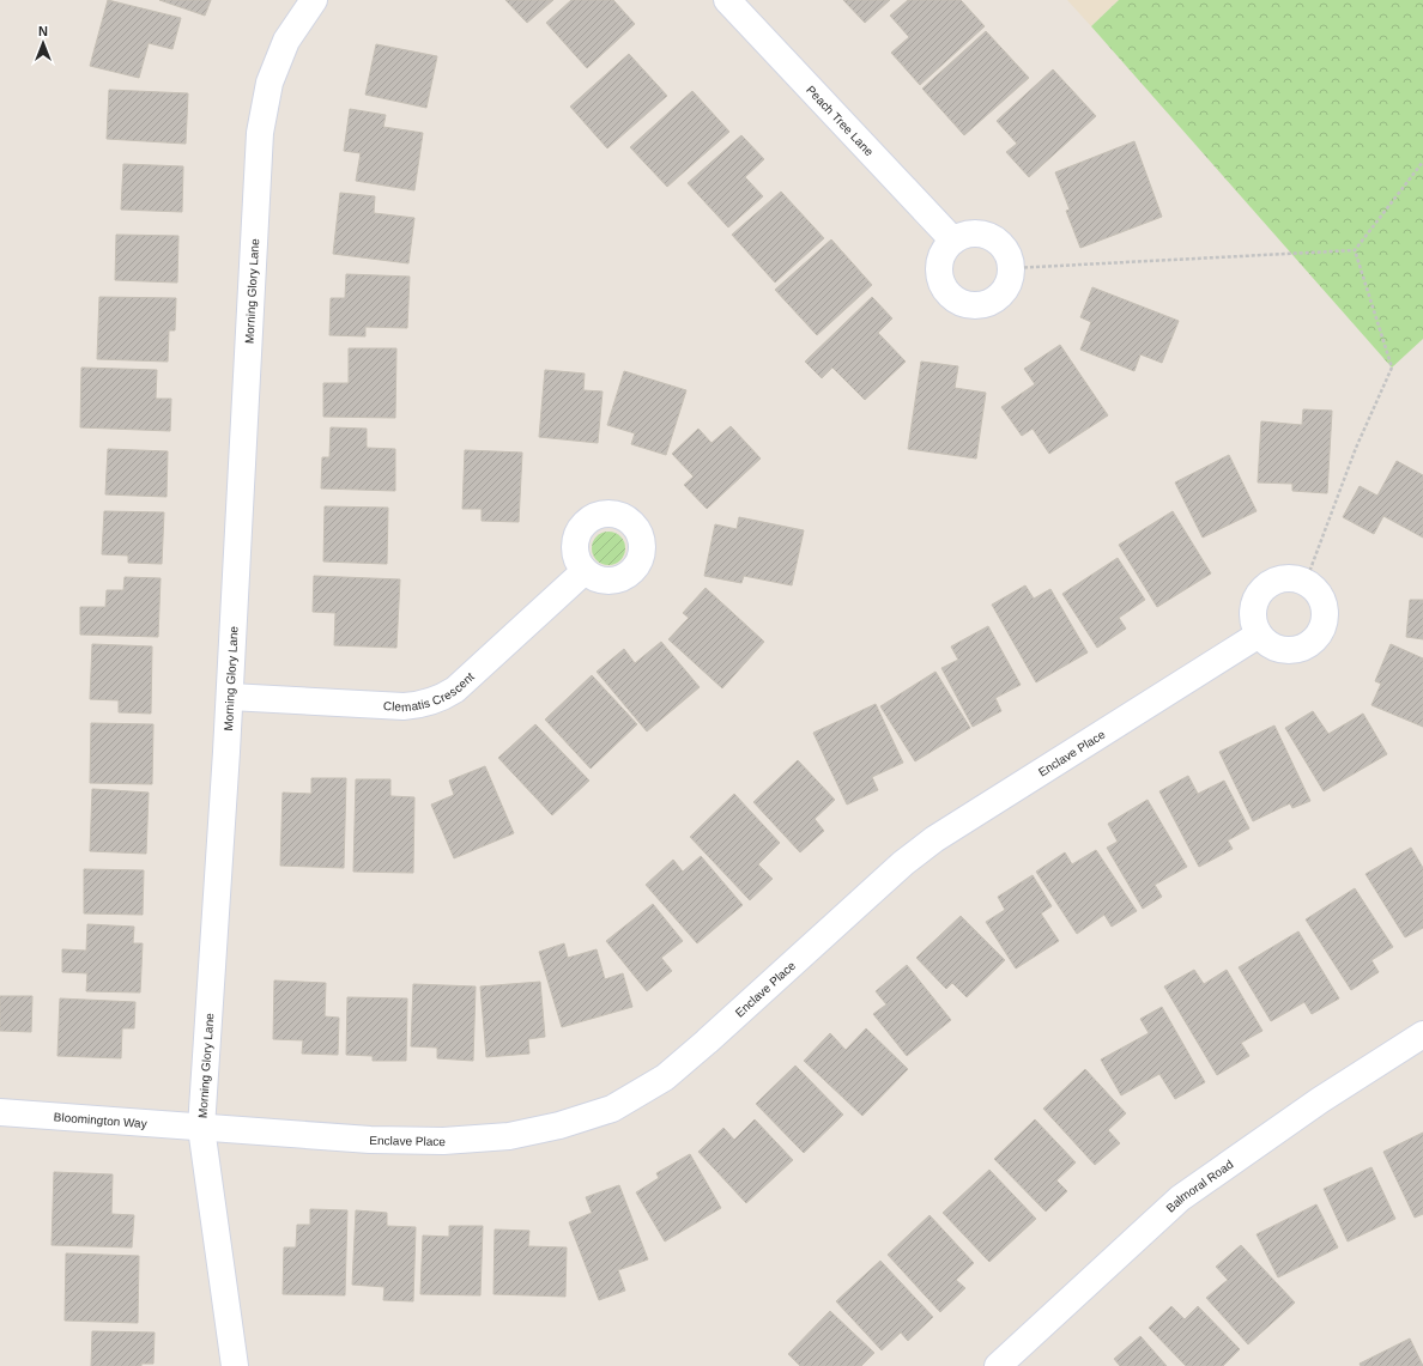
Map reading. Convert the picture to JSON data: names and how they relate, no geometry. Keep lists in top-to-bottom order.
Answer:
{
  "streets": {
    "street": [
      "Peach Tree Lane",
      "Morning Glory Lane",
      "Clematis Crescent",
      "Enclave Place",
      "Bloomington Way",
      "Balmoral Road"
    ]
  },
  "crossings": [
    ["Morning Glory Lane", "Clematis Crescent"],
    ["Morning Glory Lane", "Enclave Place"],
    ["Morning Glory Lane", "Bloomington Way"],
    ["Enclave Place", "Bloomington Way"]
  ],
  "north": "top"
}
